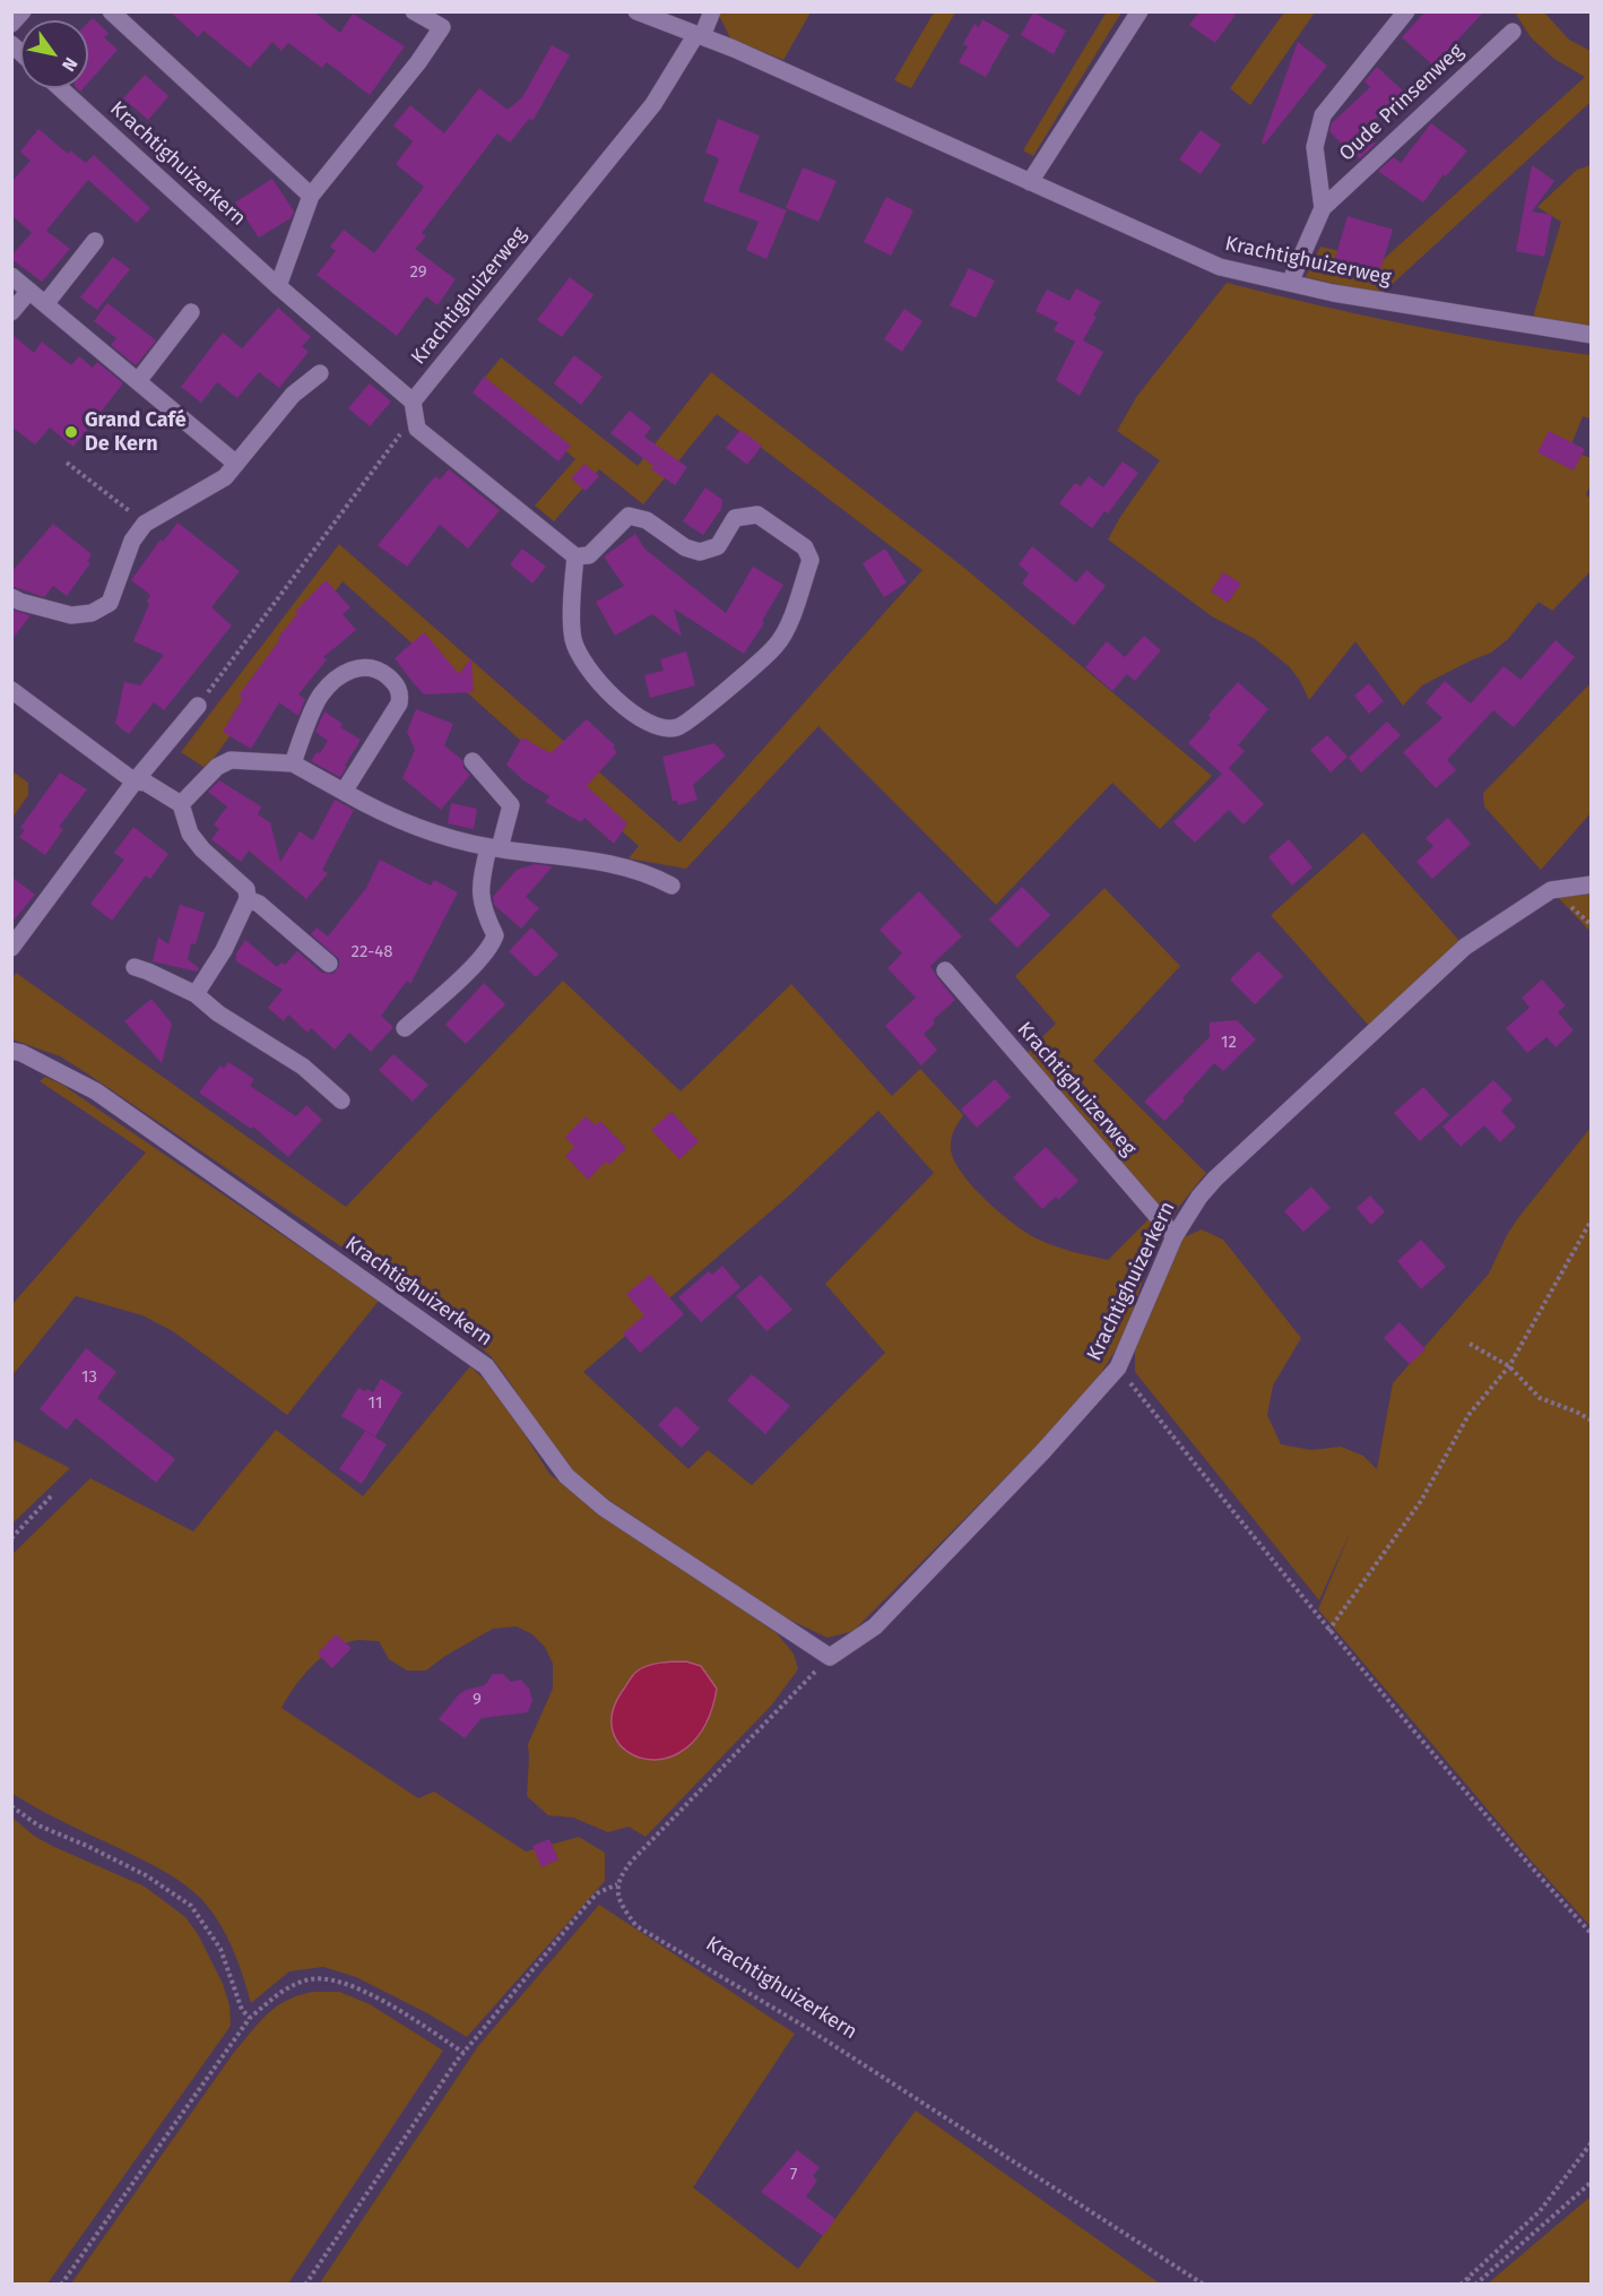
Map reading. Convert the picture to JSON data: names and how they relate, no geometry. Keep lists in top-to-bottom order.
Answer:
{
  "streets": {
    "street": ["Oude Prinsenweg", "Krachtighuizerkern", "Krachtighuizerweg"]
  },
  "crossings": [
    ["Oude Prinsenweg", "Krachtighuizerweg"],
    ["Krachtighuizerkern", "Krachtighuizerweg"]
  ],
  "places": ["Grand Café De Kern"],
  "house_numbers": [
    "29",
    "22-48",
    "12",
    "13",
    "11",
    "9",
    "7"
  ],
  "north": "bottom right"
}
